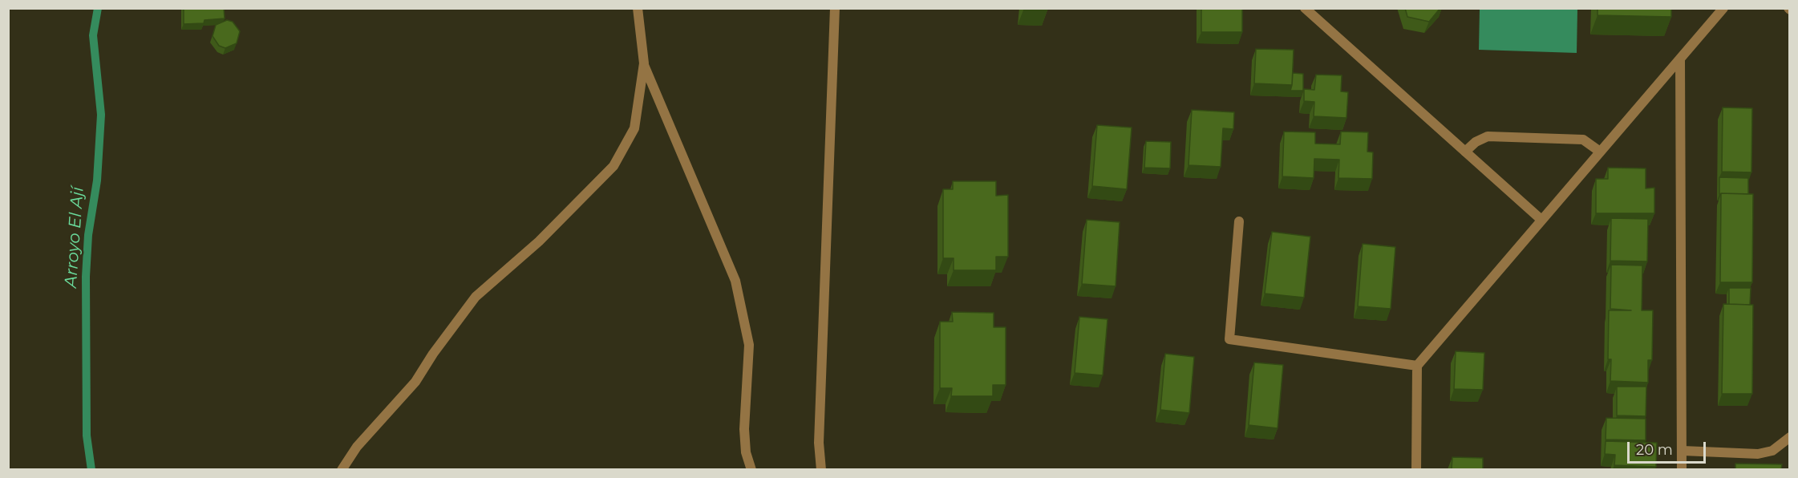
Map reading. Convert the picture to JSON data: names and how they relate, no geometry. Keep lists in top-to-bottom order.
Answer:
{
  "water": ["Arroyo El Ají"],
  "scale_bar": "20 m"
}
